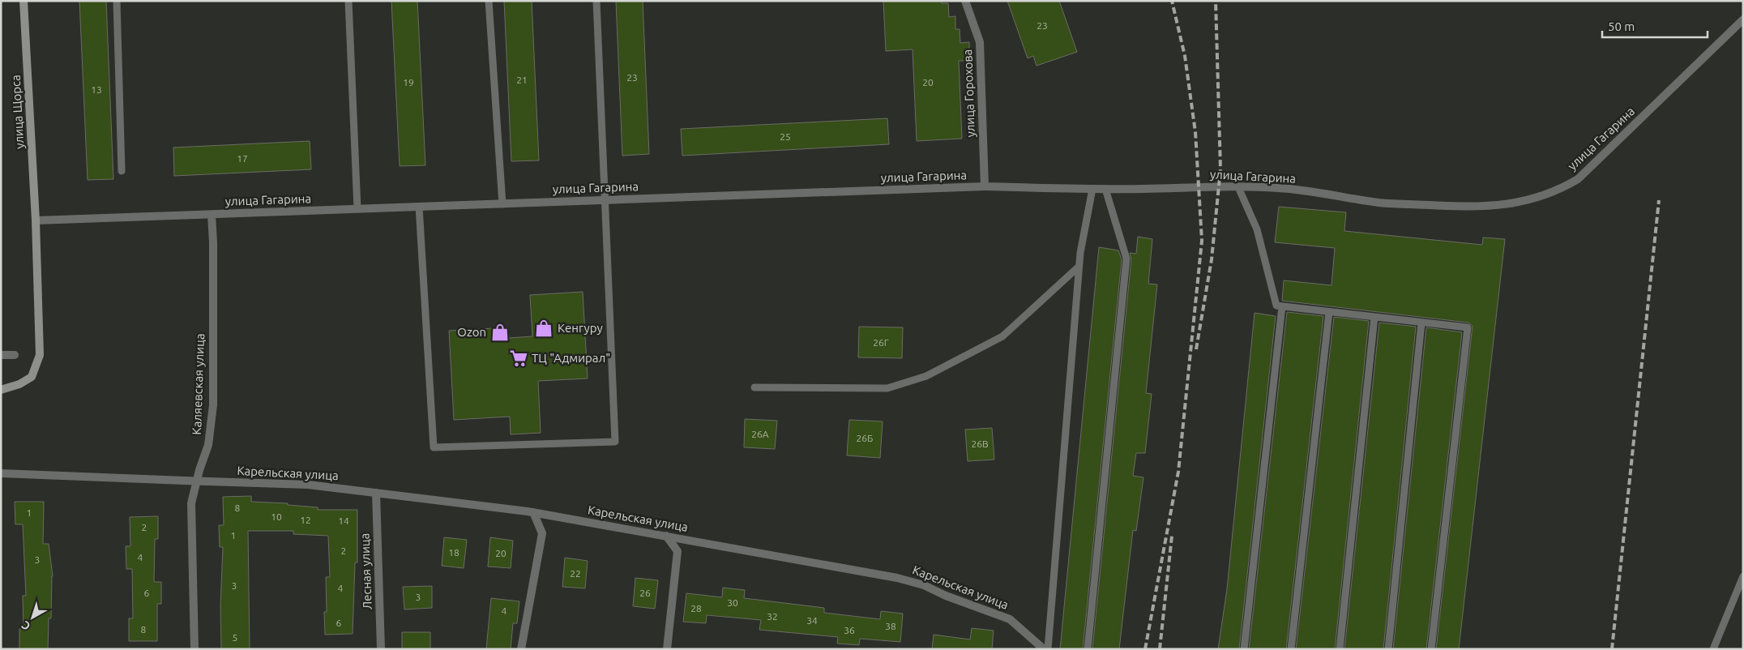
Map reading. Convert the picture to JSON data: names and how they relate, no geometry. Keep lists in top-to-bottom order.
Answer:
{
  "streets": {
    "street": [
      "улица Горохова",
      "улица Щорса",
      "улица Гагарина",
      "Каляевская улица",
      "Карельская улица",
      "Лесная улица"
    ]
  },
  "crossings": [
    ["улица Горохова", "улица Гагарина"],
    ["улица Щорса", "улица Гагарина"],
    ["улица Гагарина", "Каляевская улица"],
    ["Карельская улица", "Лесная улица"]
  ],
  "places": {
    "shop": ["Кенгуру", "Ozon"],
    "supermarket": ["ТЦ \"Адмирал\""]
  },
  "house_numbers": [
    "23",
    "23",
    "21",
    "19",
    "20",
    "13",
    "25",
    "17",
    "26Г",
    "26А",
    "26Б",
    "26В",
    "8",
    "1",
    "10",
    "12",
    "14",
    "2",
    "1",
    "2",
    "18",
    "20",
    "4",
    "3",
    "22",
    "3",
    "4",
    "6",
    "26",
    "3",
    "30",
    "28",
    "4",
    "32",
    "34",
    "6",
    "38",
    "8",
    "36",
    "5"
  ],
  "scale_bar": "50 m",
  "north": "bottom left"
}
